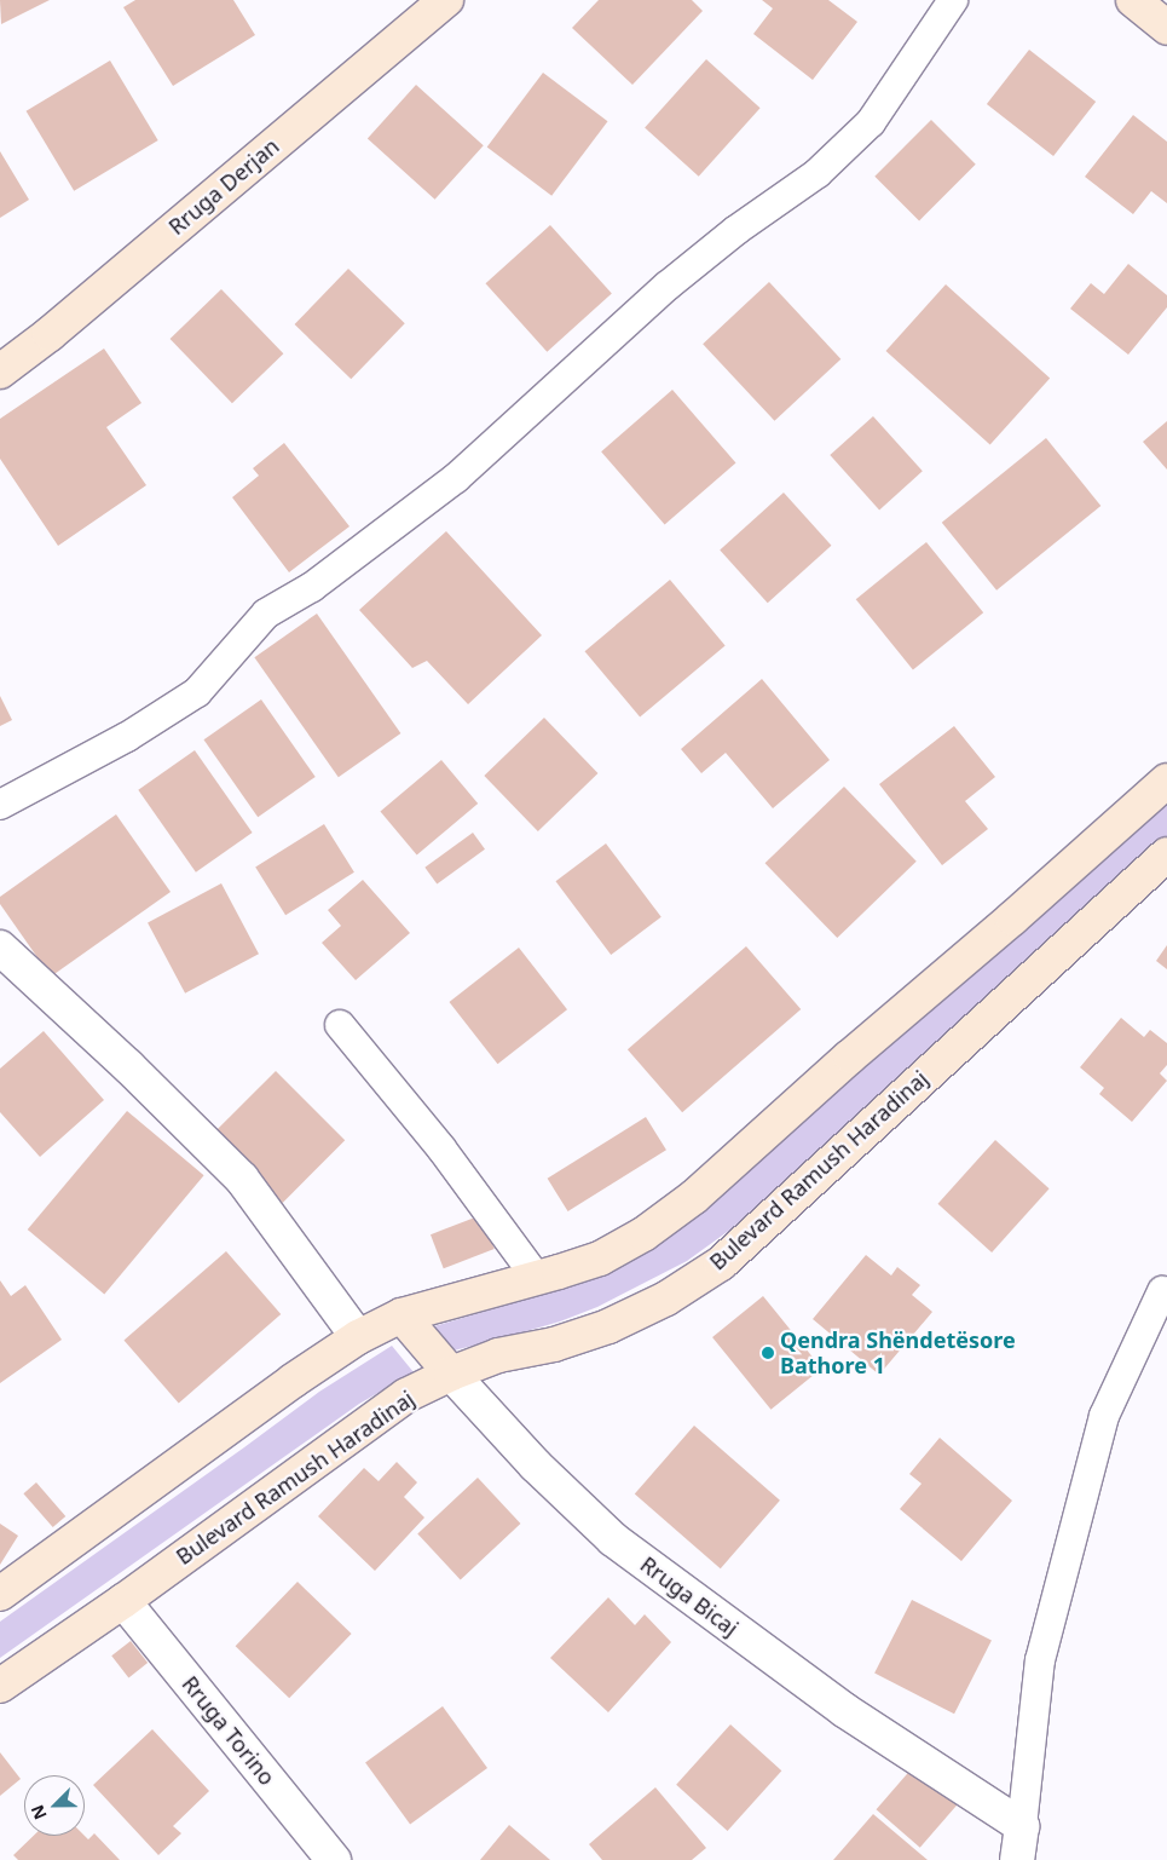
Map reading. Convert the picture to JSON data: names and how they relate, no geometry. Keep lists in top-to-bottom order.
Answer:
{
  "streets": {
    "street": [
      "Rruga Derjan",
      "Bulevard Ramush Haradinaj",
      "Rruga Bicaj",
      "Rruga Torino"
    ]
  },
  "crossings": [
    ["Bulevard Ramush Haradinaj", "Rruga Bicaj"],
    ["Bulevard Ramush Haradinaj", "Rruga Torino"]
  ],
  "places": ["Qendra Shëndetësore Bathore 1"],
  "north": "bottom left"
}
